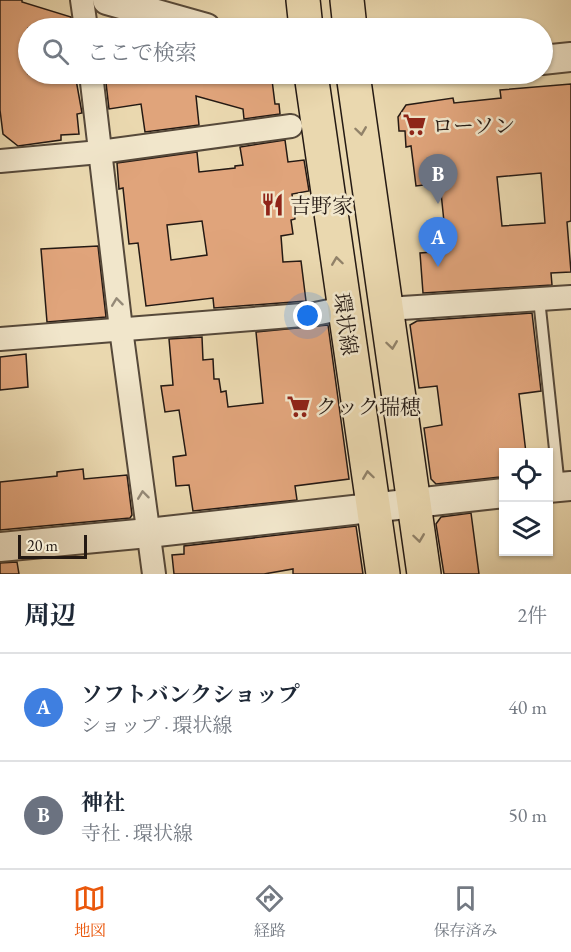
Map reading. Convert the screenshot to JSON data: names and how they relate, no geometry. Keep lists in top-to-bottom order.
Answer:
{
  "streets": {
    "main road": ["環状線"]
  },
  "places": {
    "supermarket": ["ローソン", "クック瑞穂"],
    "restaurant": ["吉野家"]
  },
  "scale_bar": "20 m",
  "page": {
    "search": "ここで検索",
    "pins": ["B", "A"],
    "scale": "20 m",
    "heading": ["周辺", "2件"],
    "list": [
      {
        "mark": "A",
        "name": "ソフトバンクショップ",
        "note": "ショップ · 環状線",
        "value": "40 m"
      },
      {
        "mark": "B",
        "name": "神社",
        "note": "寺社 · 環状線",
        "value": "50 m"
      }
    ],
    "nav": ["地図", "経路", "保存済み"]
  }
}
